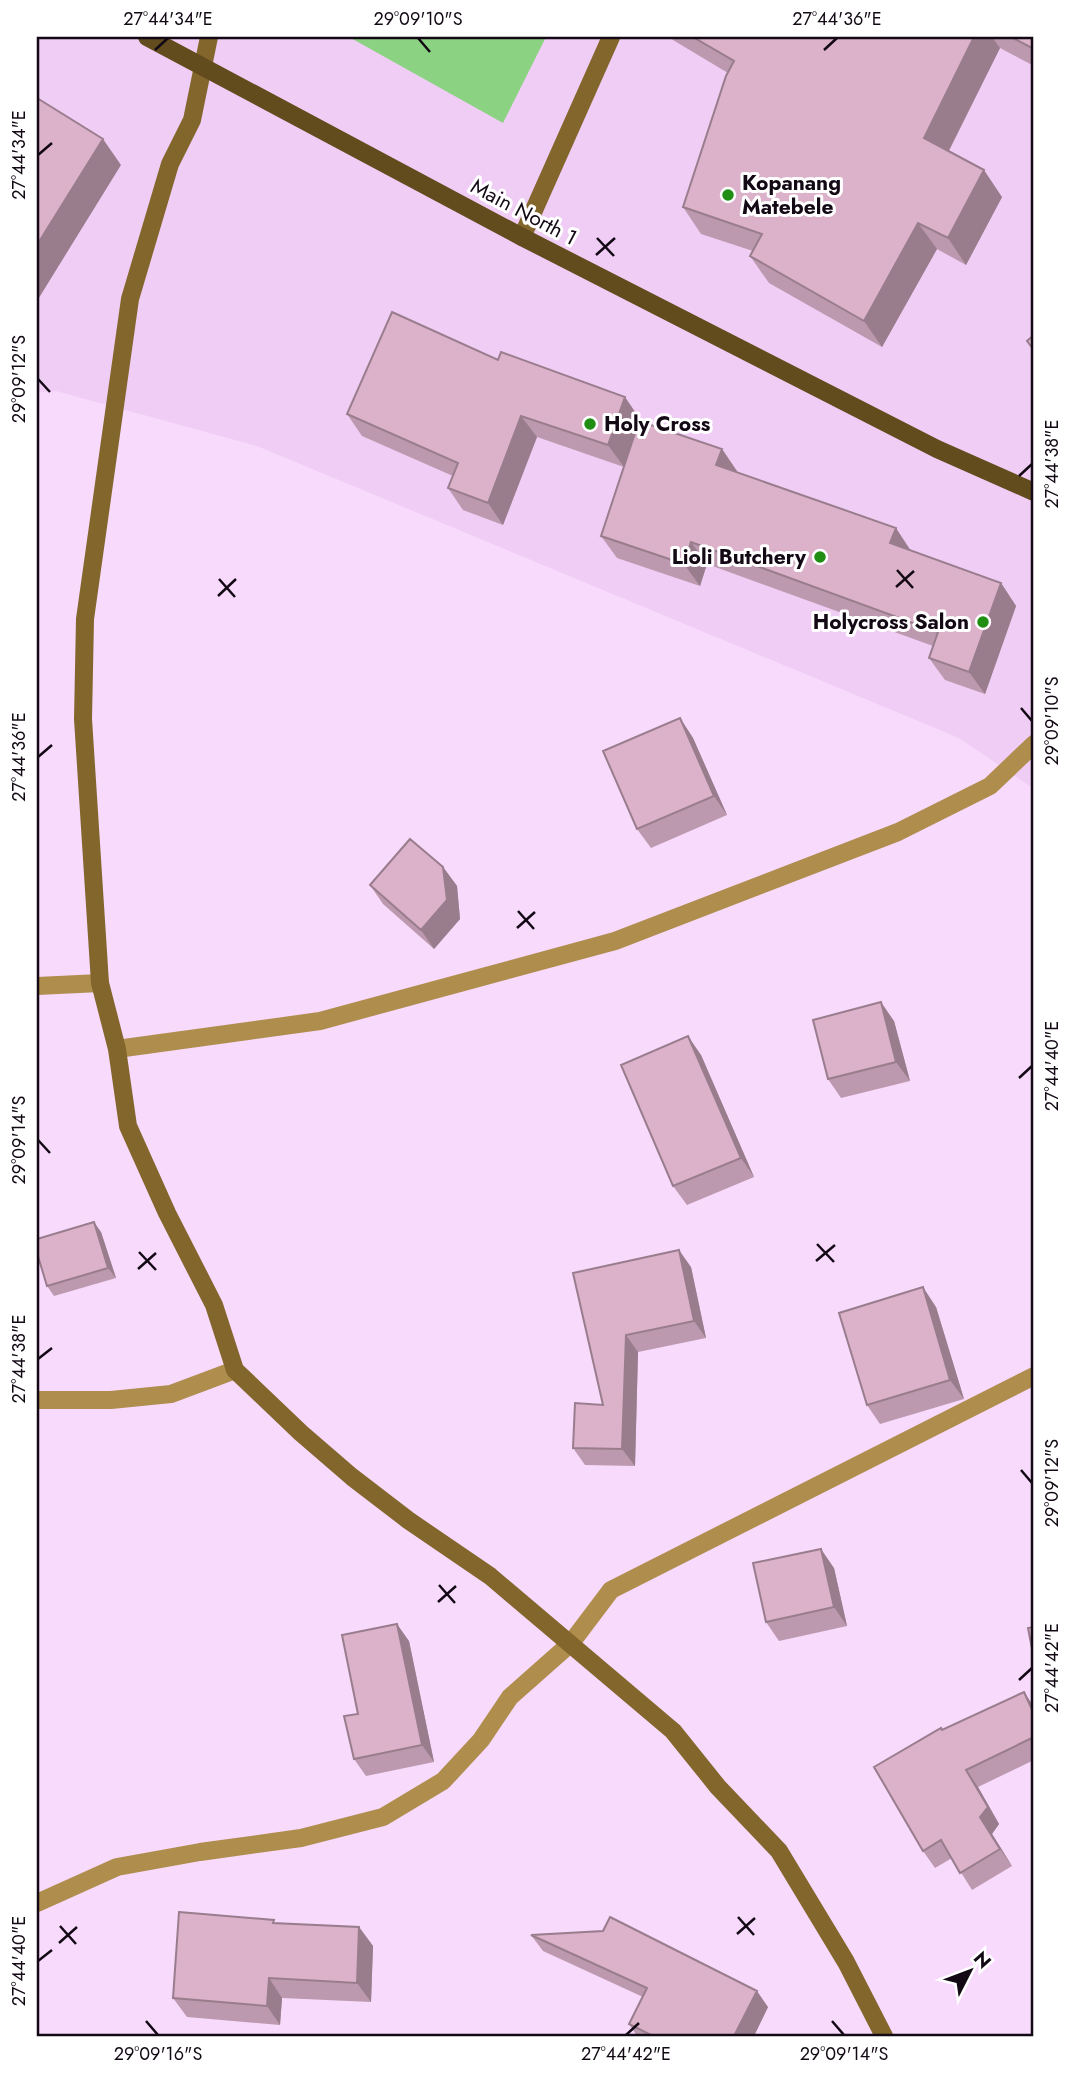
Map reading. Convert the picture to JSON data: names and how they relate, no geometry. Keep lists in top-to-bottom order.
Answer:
{
  "streets": {
    "main road": ["Main North 1"]
  },
  "places": [
    "Kopanang Matebele",
    "Holy Cross",
    "Lioli Butchery",
    "Holycross Salon"
  ],
  "north": "top right",
  "coordinates": [
    "27°44'34\"E",
    "29°09'10\"S",
    "27°44'36\"E",
    "29°09'12\"S",
    "27°44'38\"E",
    "27°44'40\"E",
    "29°09'14\"S",
    "27°44'42\"E",
    "29°09'16\"S"
  ]
}
